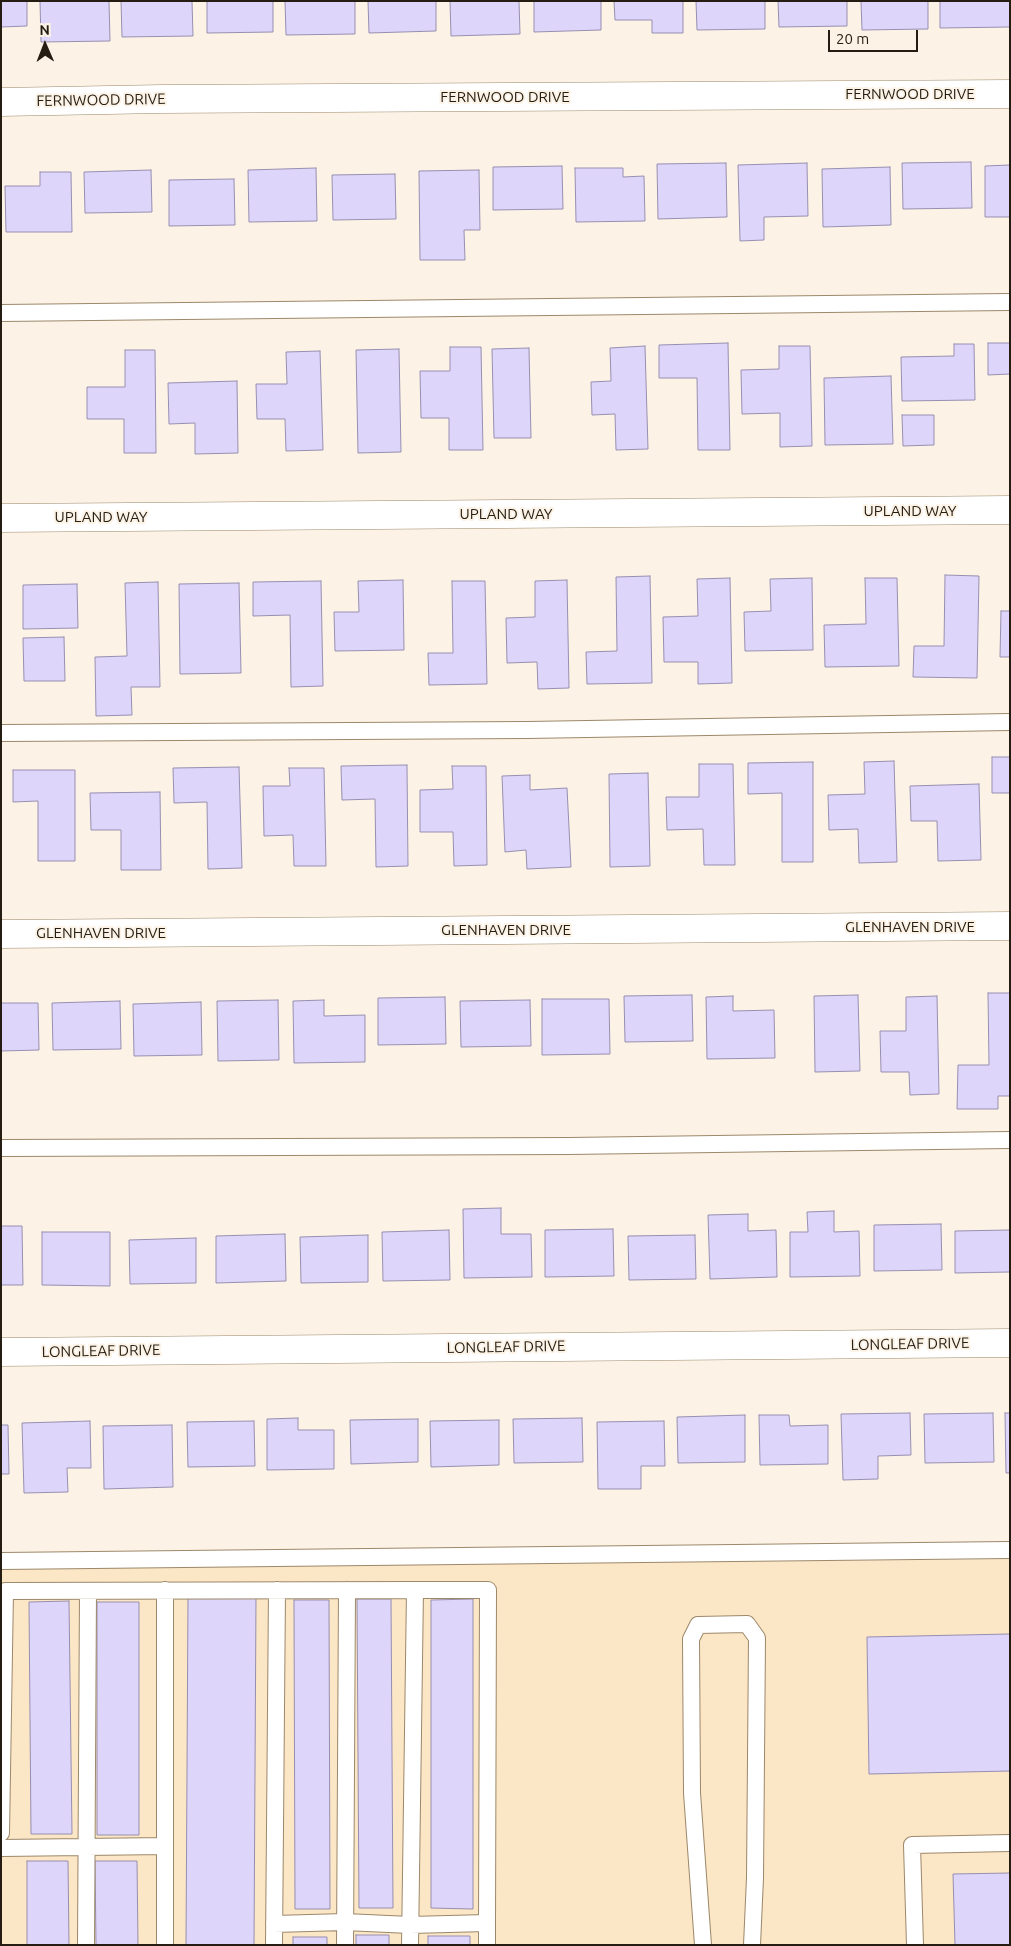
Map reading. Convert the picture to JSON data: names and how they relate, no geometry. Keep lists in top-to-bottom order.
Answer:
{
  "streets": {
    "street": [
      "FERNWOOD DRIVE",
      "UPLAND WAY",
      "GLENHAVEN DRIVE",
      "LONGLEAF DRIVE"
    ]
  },
  "scale_bar": "20 m",
  "north": "top"
}
